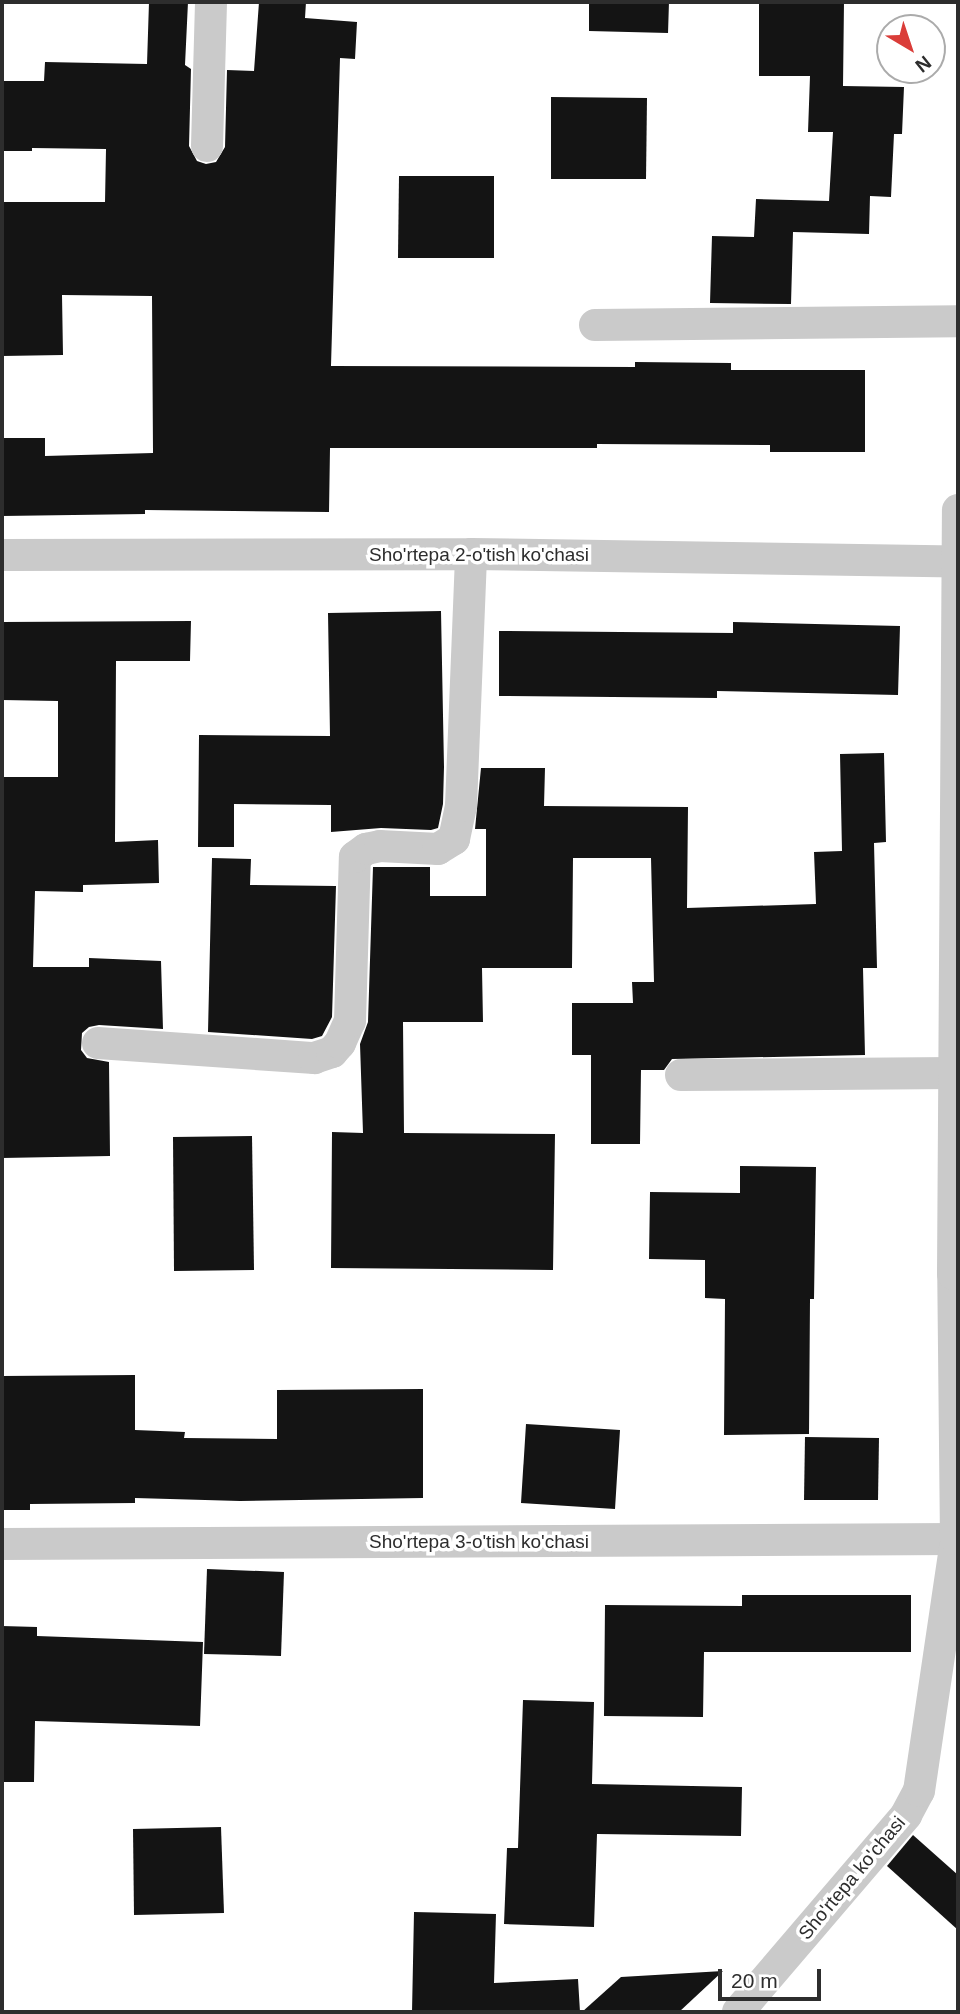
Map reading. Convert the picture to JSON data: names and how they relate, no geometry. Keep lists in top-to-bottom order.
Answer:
{
  "streets": {
    "street": ["Sho'rtepa 2-o'tish ko'chasi", "Sho'rtepa 3-o'tish ko'chasi", "Sho'rtepa ko'chasi"]
  },
  "crossings": [
    ["Sho'rtepa 2-o'tish ko'chasi", "Sho'rtepa ko'chasi"],
    ["Sho'rtepa 3-o'tish ko'chasi", "Sho'rtepa ko'chasi"]
  ],
  "scale_bar": "20 m",
  "north": "bottom right"
}
